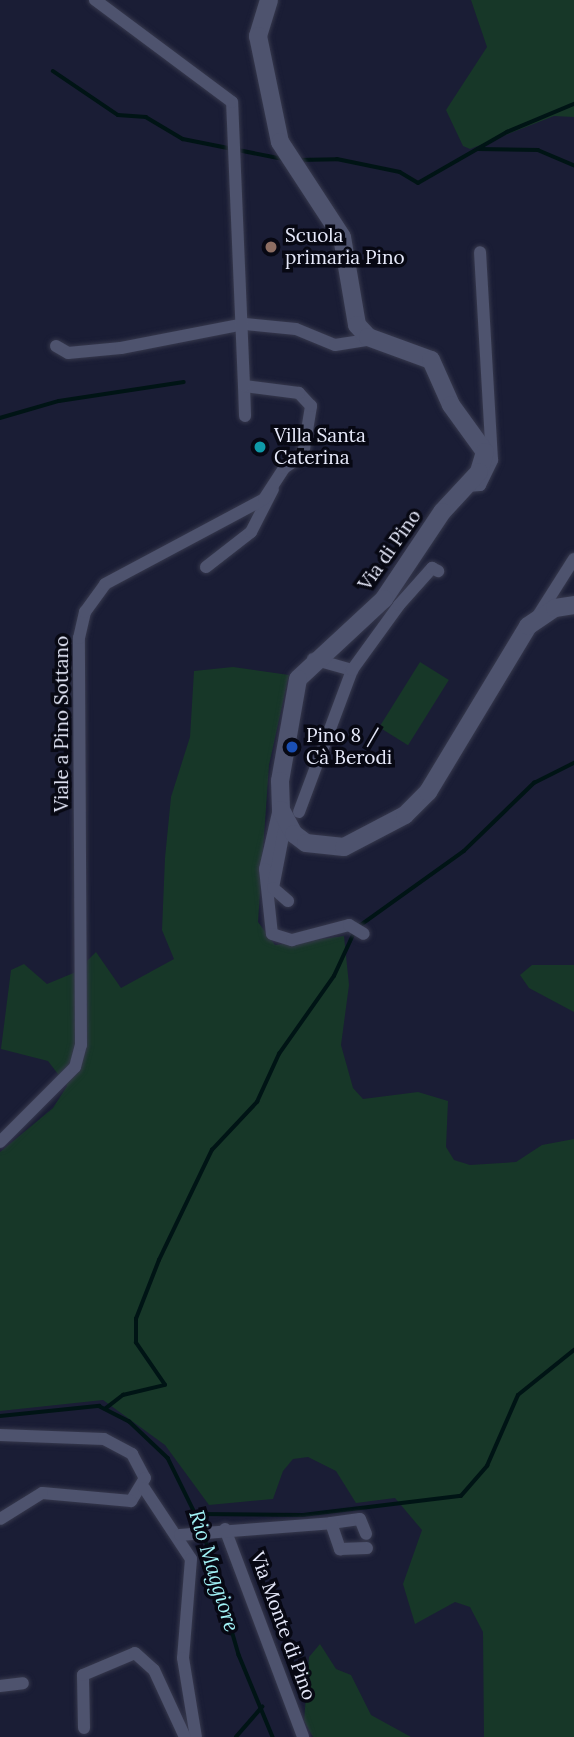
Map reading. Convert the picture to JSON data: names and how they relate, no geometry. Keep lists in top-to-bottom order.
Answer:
{
  "streets": {
    "street": ["Via di Pino", "Viale a Pino Sottano", "Via Monte di Pino"]
  },
  "water": ["Rio Maggiore"],
  "places": ["Scuola primaria Pino", "Villa Santa Caterina", "Pino 8 / Cà Berodi"]
}
